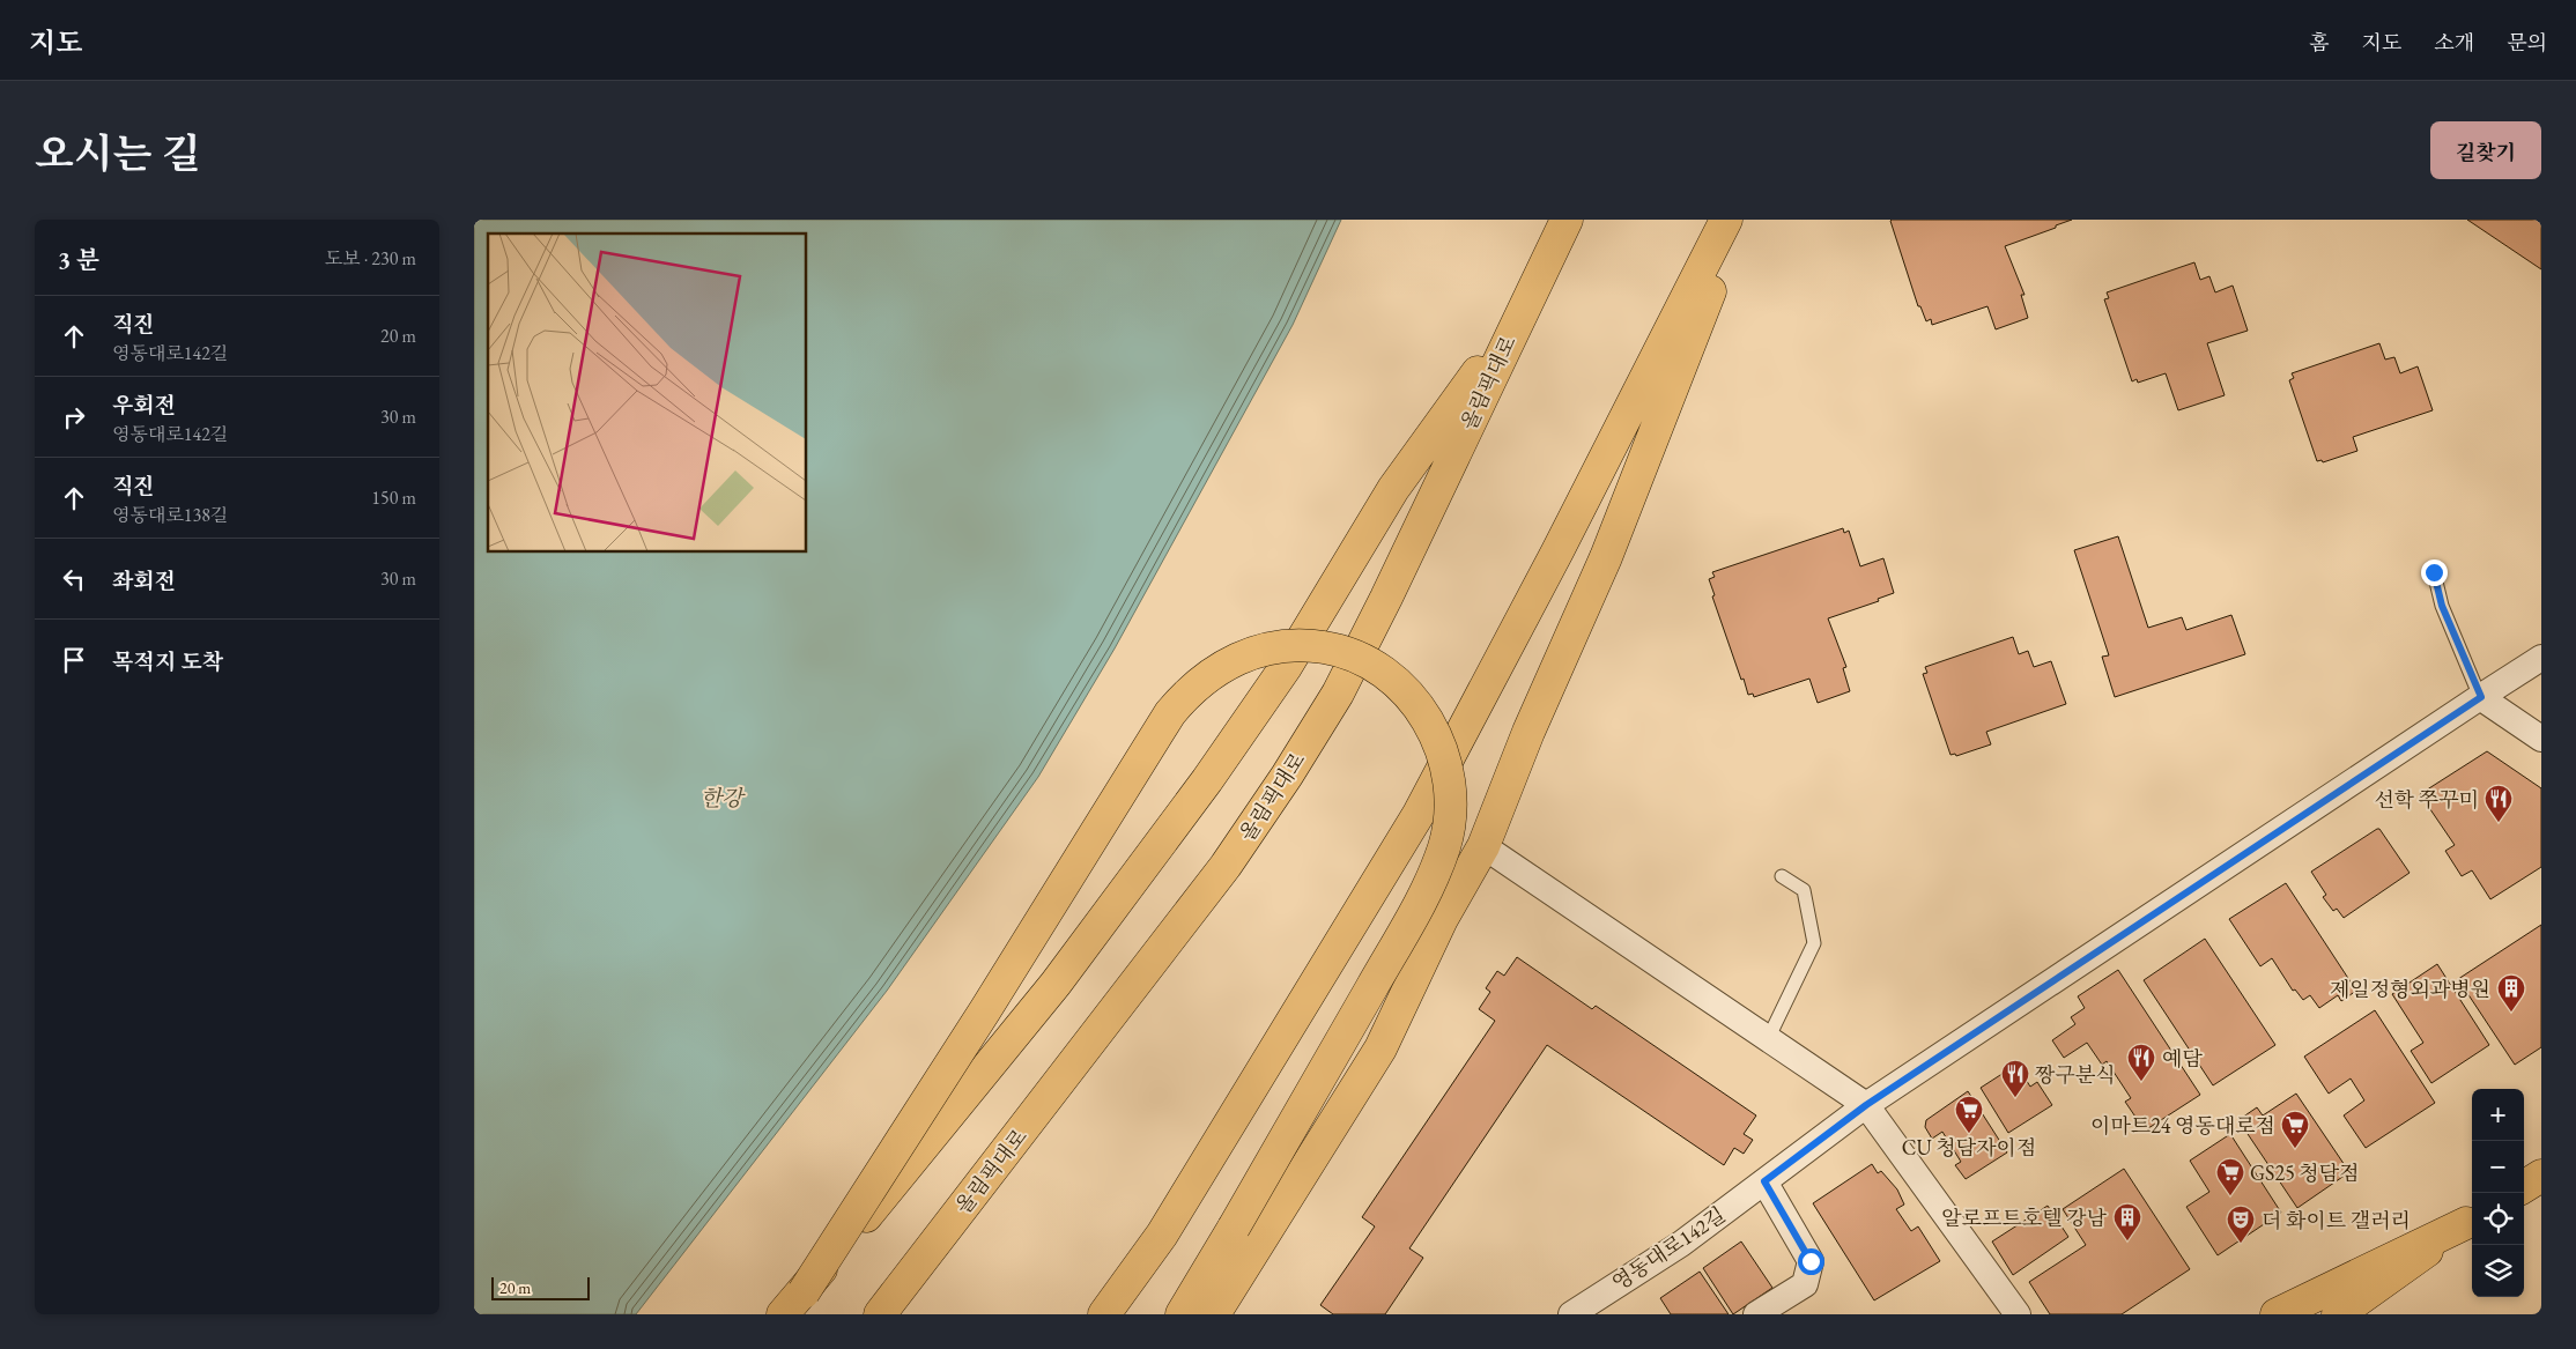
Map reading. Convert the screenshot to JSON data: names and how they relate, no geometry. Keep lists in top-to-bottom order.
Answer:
{
  "streets": {
    "main road": ["올림픽대로"],
    "street": ["영동대로142길"]
  },
  "water": ["한강"],
  "places": {
    "restaurant": ["선학 쭈꾸미", "예담", "짱구분식"],
    "building": ["제일정형외과병원", "알로프트호텔 강남"],
    "supermarket": ["CU 청담자이점", "이마트24 영동대로점", "GS25 청담점"],
    "theatre": ["더 화이트 갤러리"]
  },
  "scale_bar": "20 m",
  "page": {
    "header": "지도",
    "nav": [
      "홈",
      "지도",
      "소개",
      "문의"
    ],
    "title": "오시는 길",
    "buttons": "길찾기",
    "heading": ["3 분", "도보 · 230 m"],
    "list": [
      ["직진", "영동대로142길", "20 m"],
      ["우회전", "영동대로142길", "30 m"],
      ["직진", "영동대로138길", "150 m"],
      ["좌회전", "30 m"],
      "목적지 도착"
    ],
    "map_buttons": ["+", "−"],
    "scale": "20 m"
  }
}
